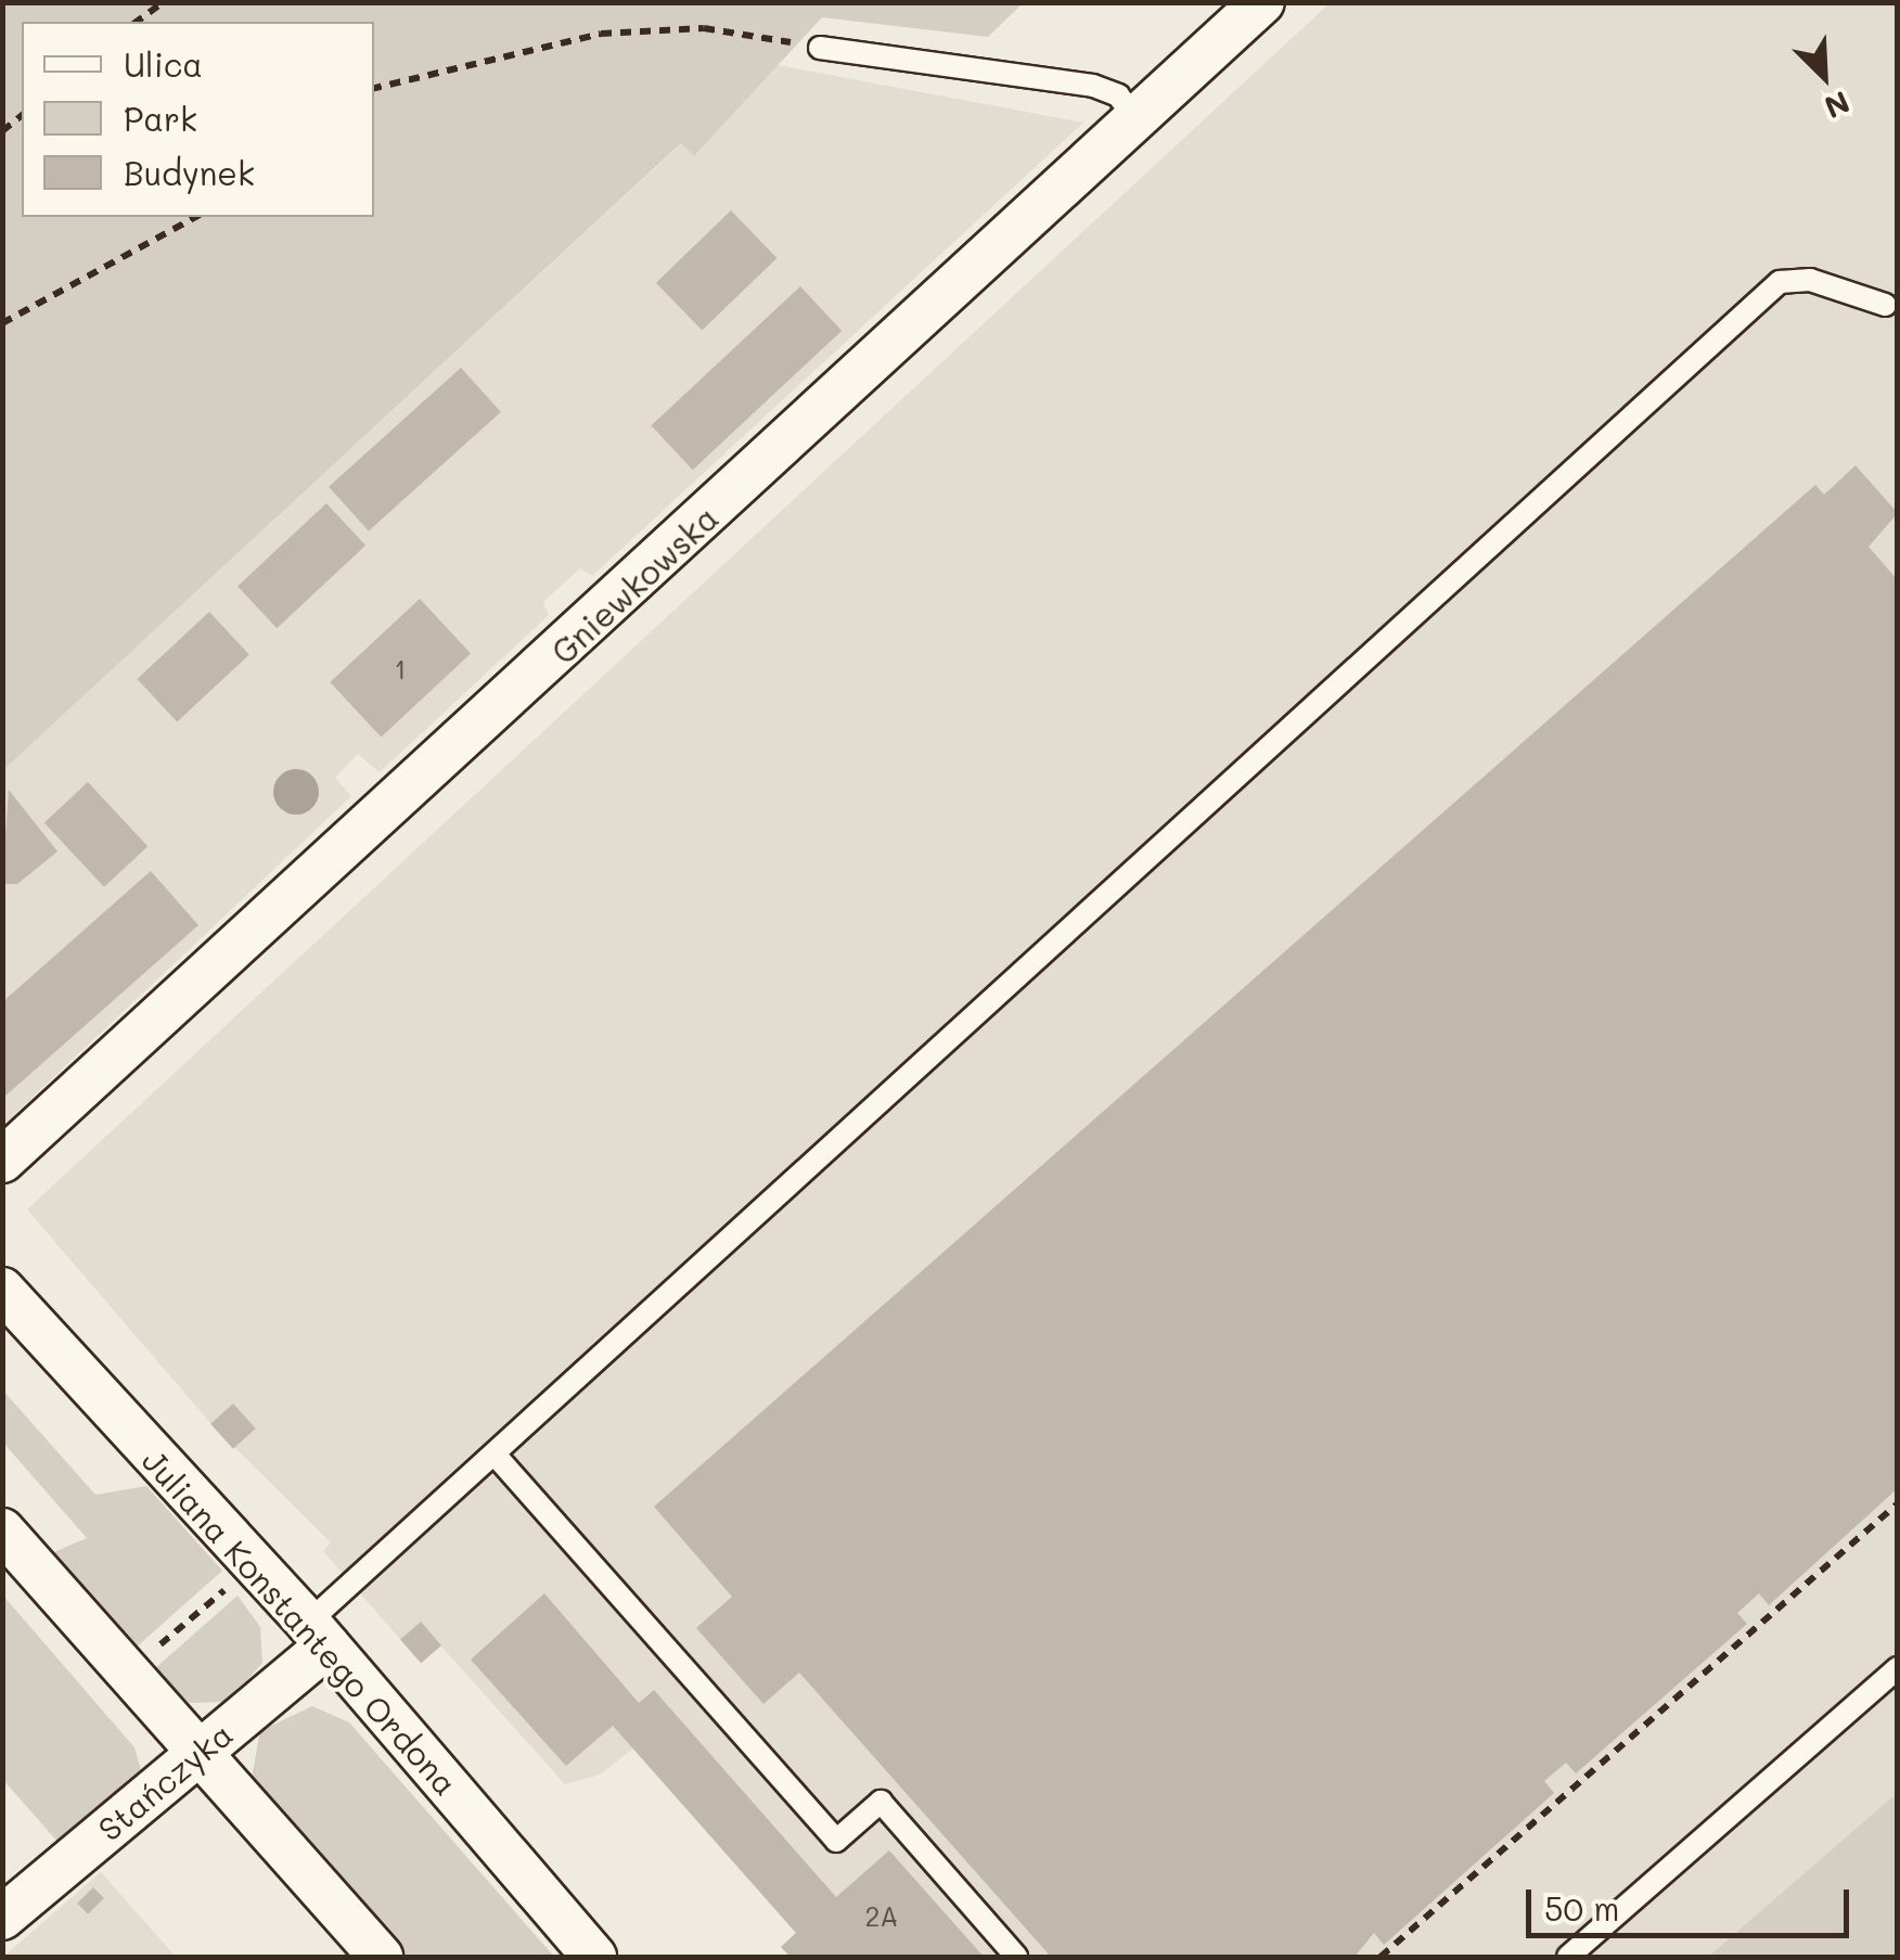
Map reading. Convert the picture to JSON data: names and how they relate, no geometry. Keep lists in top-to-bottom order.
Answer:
{
  "streets": {
    "street": ["Gniewkowska", "Juliana Konstantego Ordona", "Stańczyka"]
  },
  "crossings": [
    ["Juliana Konstantego Ordona", "Stańczyka"]
  ],
  "house_numbers": ["1", "2A"],
  "legend": ["Ulica", "Park", "Budynek"],
  "scale_bar": "50 m",
  "north": "bottom right"
}
